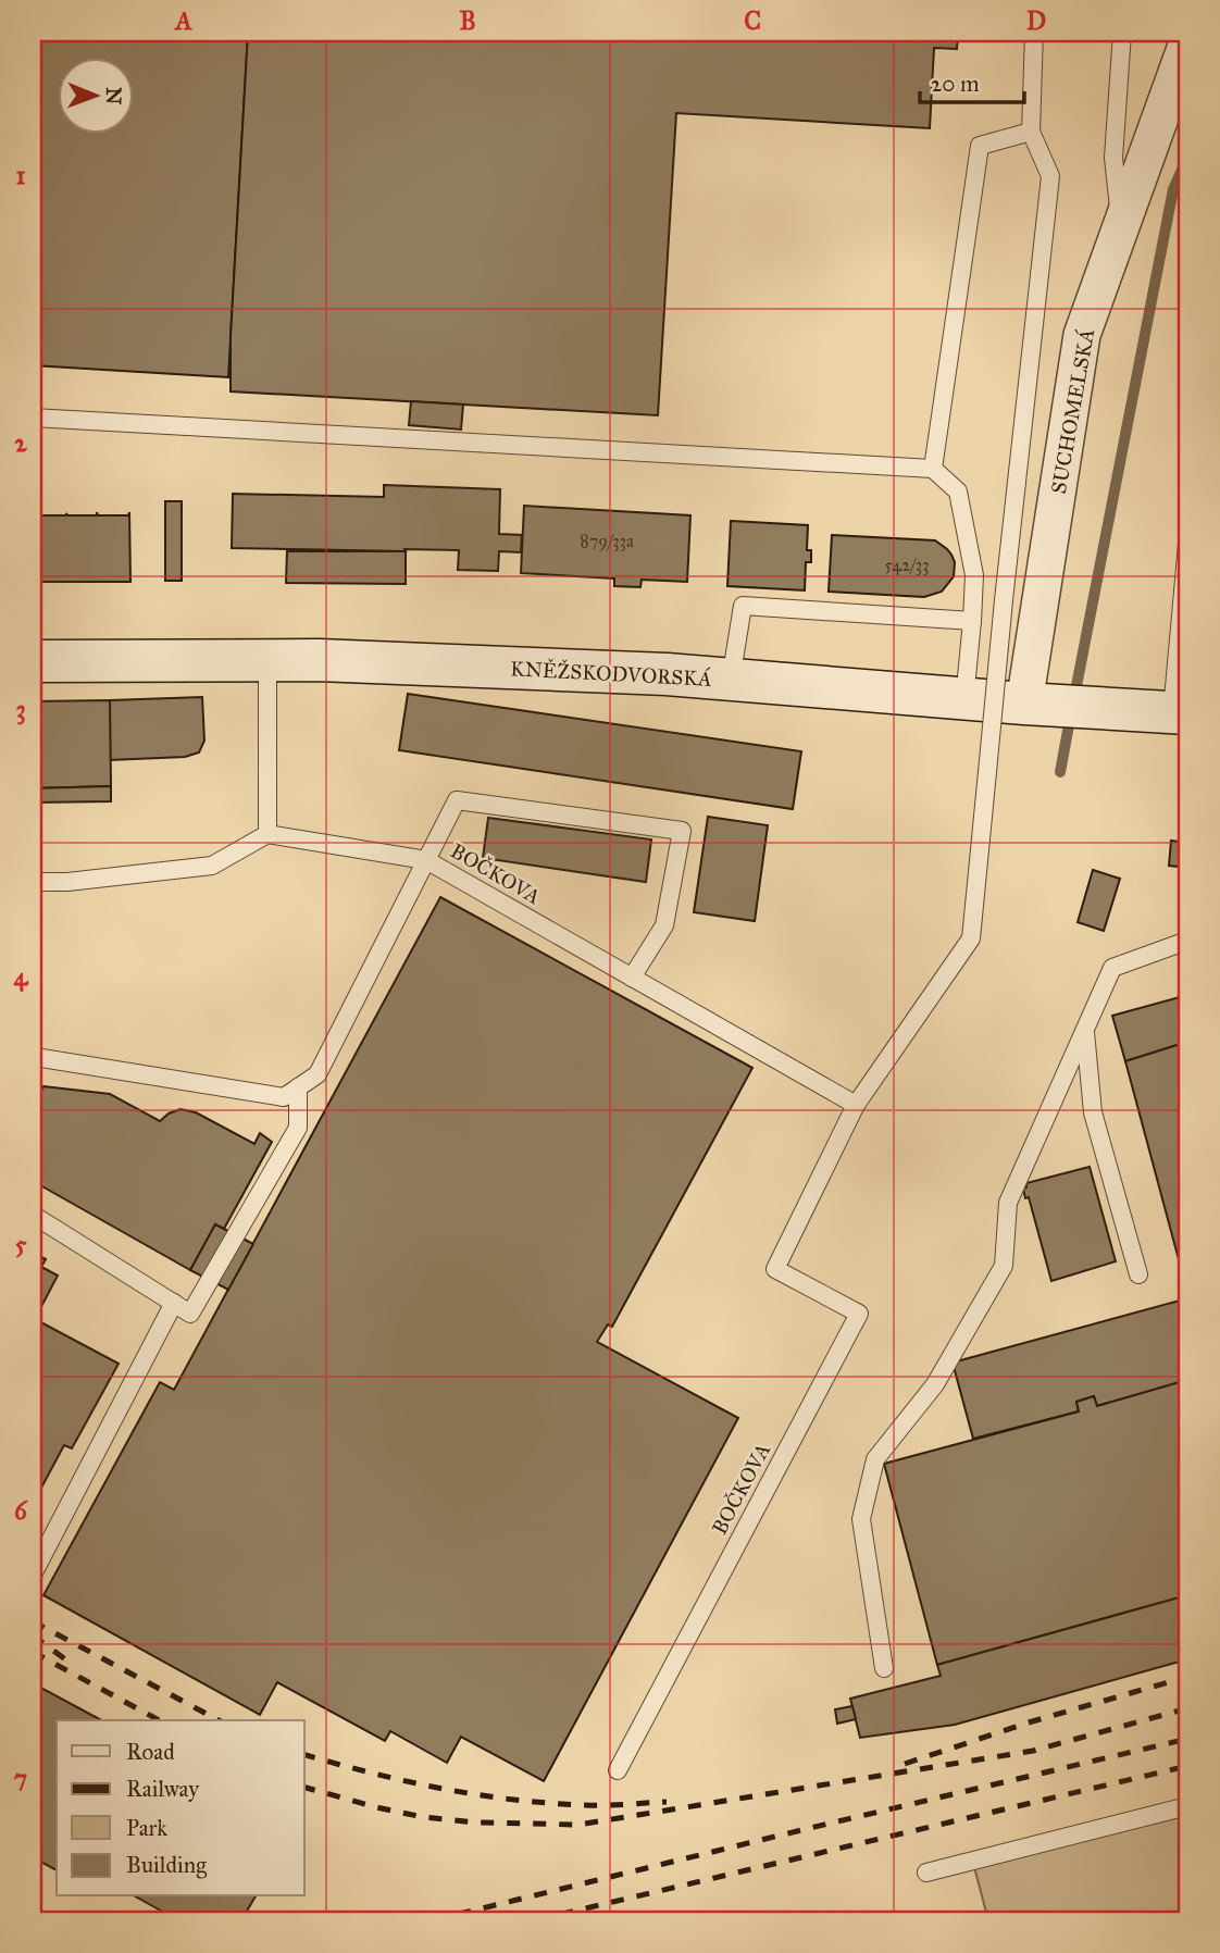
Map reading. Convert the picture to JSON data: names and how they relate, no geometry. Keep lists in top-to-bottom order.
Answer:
{
  "streets": {
    "street": ["SUCHOMELSKÁ", "KNĚŽSKODVORSKÁ"],
    "lane": ["BOČKOVA"]
  },
  "crossings": [
    ["SUCHOMELSKÁ", "KNĚŽSKODVORSKÁ"]
  ],
  "house_numbers": ["879/33a", "542/33"],
  "legend": [
    "Road",
    "Railway",
    "Park",
    "Building"
  ],
  "scale_bar": "20 m",
  "north": "right",
  "grid": {
    "columns": [
      "A",
      "B",
      "C",
      "D"
    ],
    "rows": [
      "1",
      "2",
      "3",
      "4",
      "5",
      "6",
      "7"
    ]
  }
}
